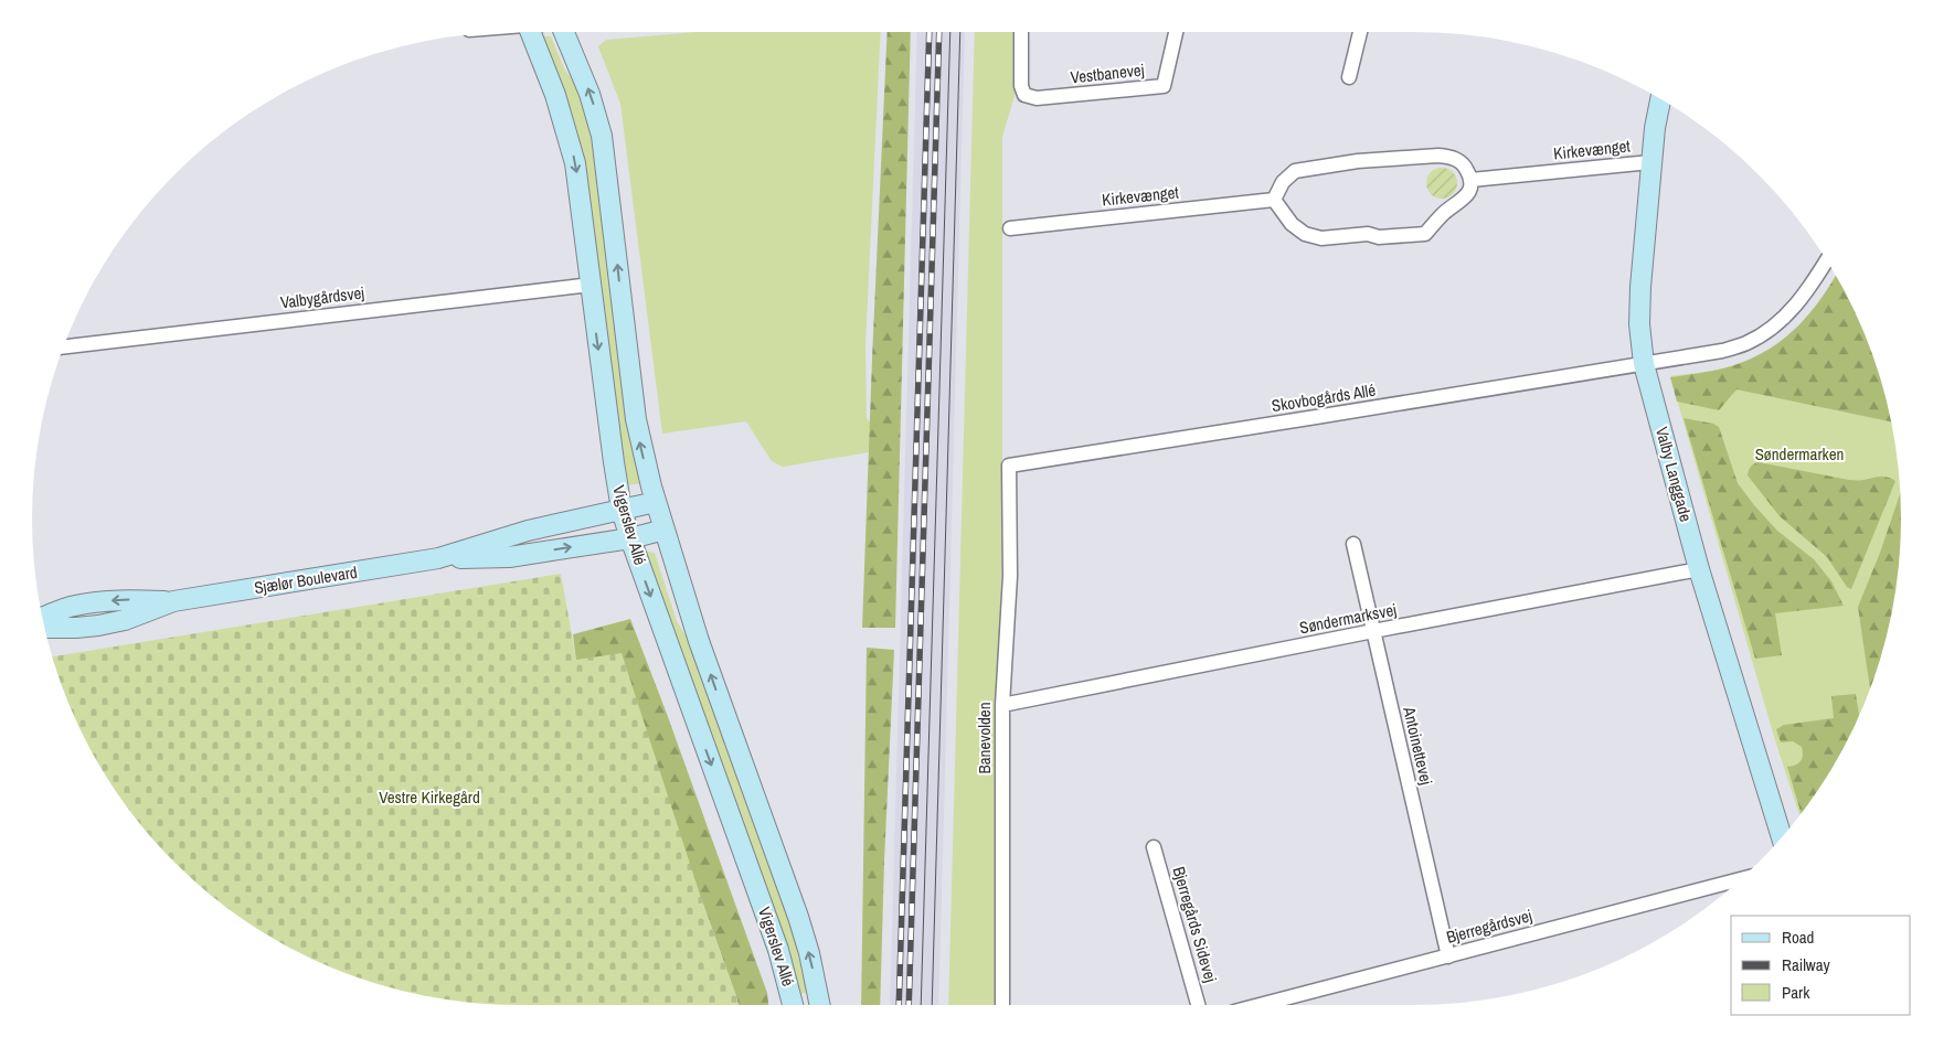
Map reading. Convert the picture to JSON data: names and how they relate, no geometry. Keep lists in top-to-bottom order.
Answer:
{
  "streets": {
    "street": [
      "Vestbanevej",
      "Kirkevænget",
      "Valbygårdsvej",
      "Skovbogårds Allé",
      "Valby Langgade",
      "Vigerslev Allé",
      "Sjælør Boulevard",
      "Søndermarksvej",
      "Banevolden",
      "Antoinettevej",
      "Bjerregårds Sidevej",
      "Bjerregårdsvej"
    ]
  },
  "crossings": [
    ["Kirkevænget", "Valby Langgade"],
    ["Valbygårdsvej", "Vigerslev Allé"],
    ["Skovbogårds Allé", "Valby Langgade"],
    ["Skovbogårds Allé", "Banevolden"],
    ["Valby Langgade", "Søndermarksvej"],
    ["Vigerslev Allé", "Sjælør Boulevard"],
    ["Søndermarksvej", "Banevolden"],
    ["Søndermarksvej", "Antoinettevej"],
    ["Antoinettevej", "Bjerregårdsvej"]
  ],
  "parks": ["Søndermarken", "Vestre Kirkegård"],
  "legend": ["Road", "Railway", "Park"]
}
